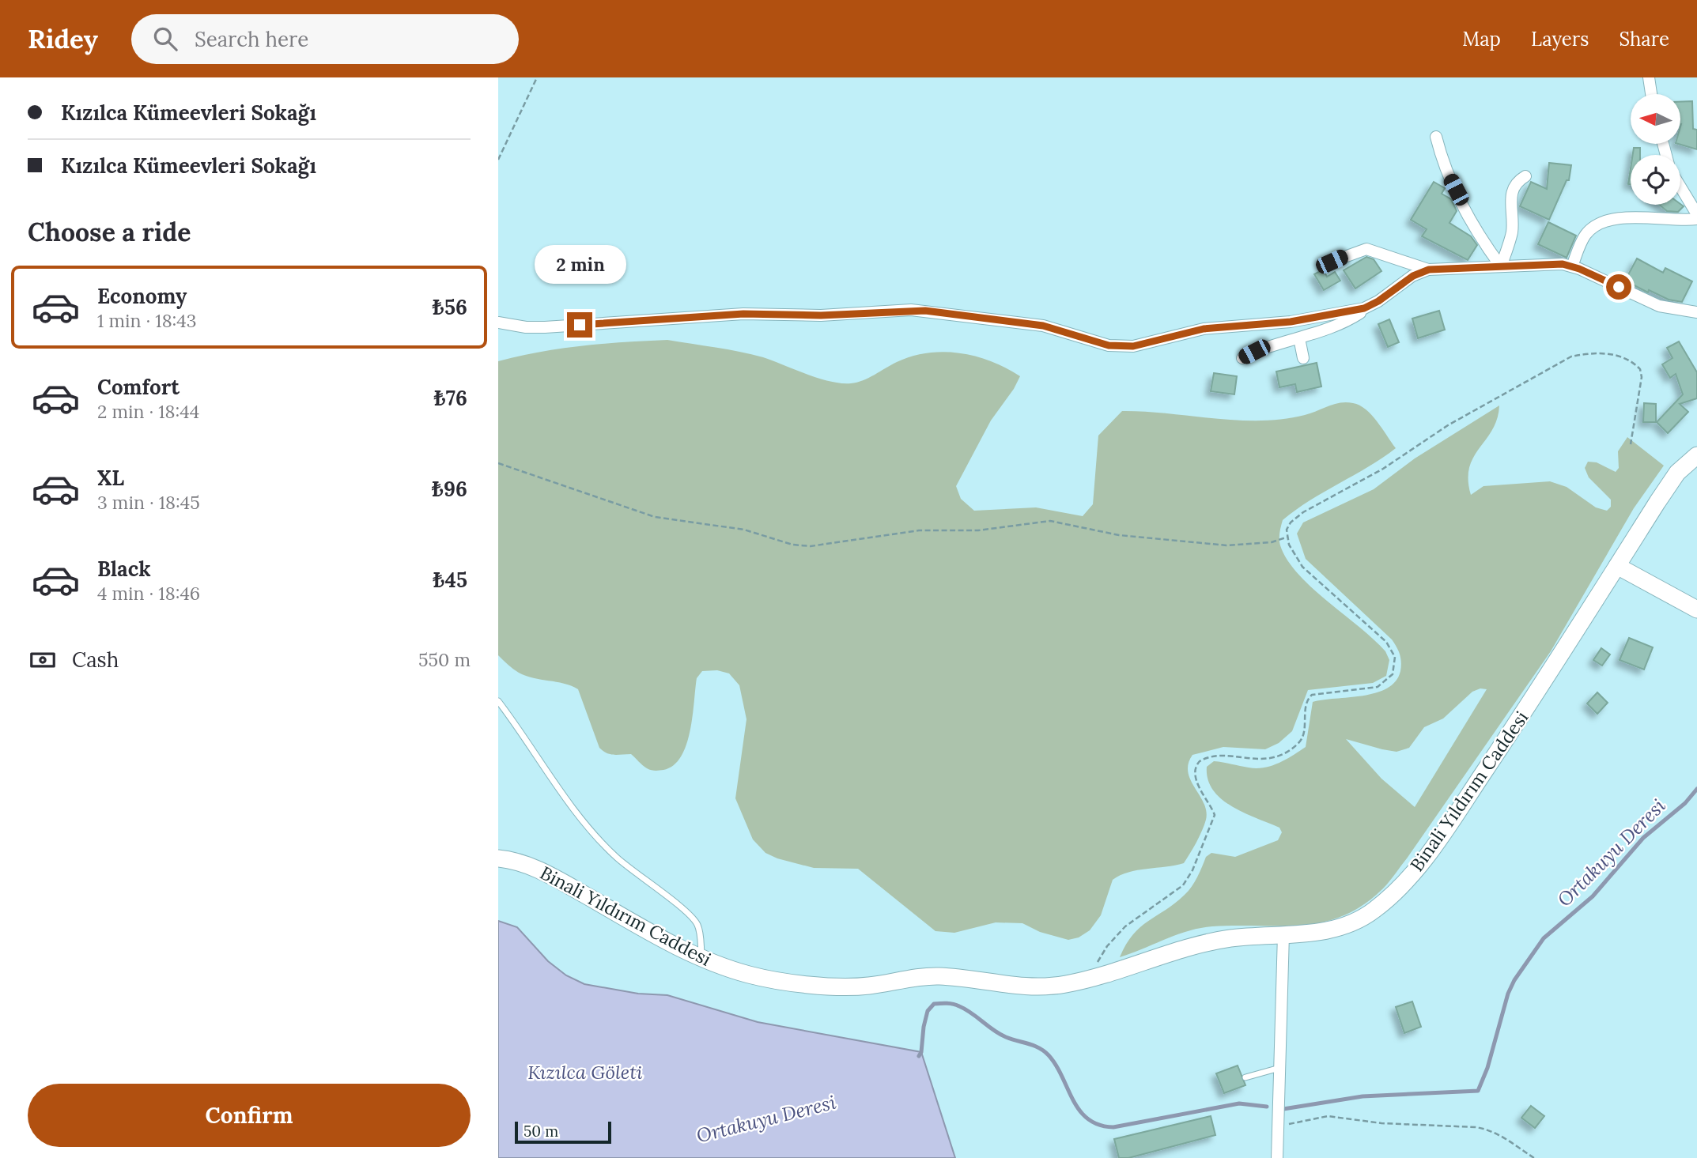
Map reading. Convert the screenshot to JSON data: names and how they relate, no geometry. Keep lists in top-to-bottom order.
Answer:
{
  "streets": {
    "street": ["Binali Yıldırım Caddesi"]
  },
  "water": ["Ortakuyu Deresi", "Kızılca Göleti"],
  "scale_bar": "50 m",
  "north": "left",
  "page": {
    "header": "Ridey",
    "search": "Search here",
    "nav": ["Map", "Layers", "Share"],
    "banner": ["Kızılca Kümeevleri Sokağı", "Kızılca Kümeevleri Sokağı"],
    "heading": "Choose a ride",
    "bubble": "2 min",
    "list": [
      {
        "name": "Economy",
        "note": "1 min · 18:43",
        "value": "₺56"
      },
      {
        "name": "Comfort",
        "note": "2 min · 18:44",
        "value": "₺76"
      },
      {
        "name": "XL",
        "note": "3 min · 18:45",
        "value": "₺96"
      },
      {
        "name": "Black",
        "note": "4 min · 18:46",
        "value": "₺45"
      }
    ],
    "pay": ["Cash", "550 m"],
    "buttons": "Confirm",
    "scale": "50 m"
  }
}
